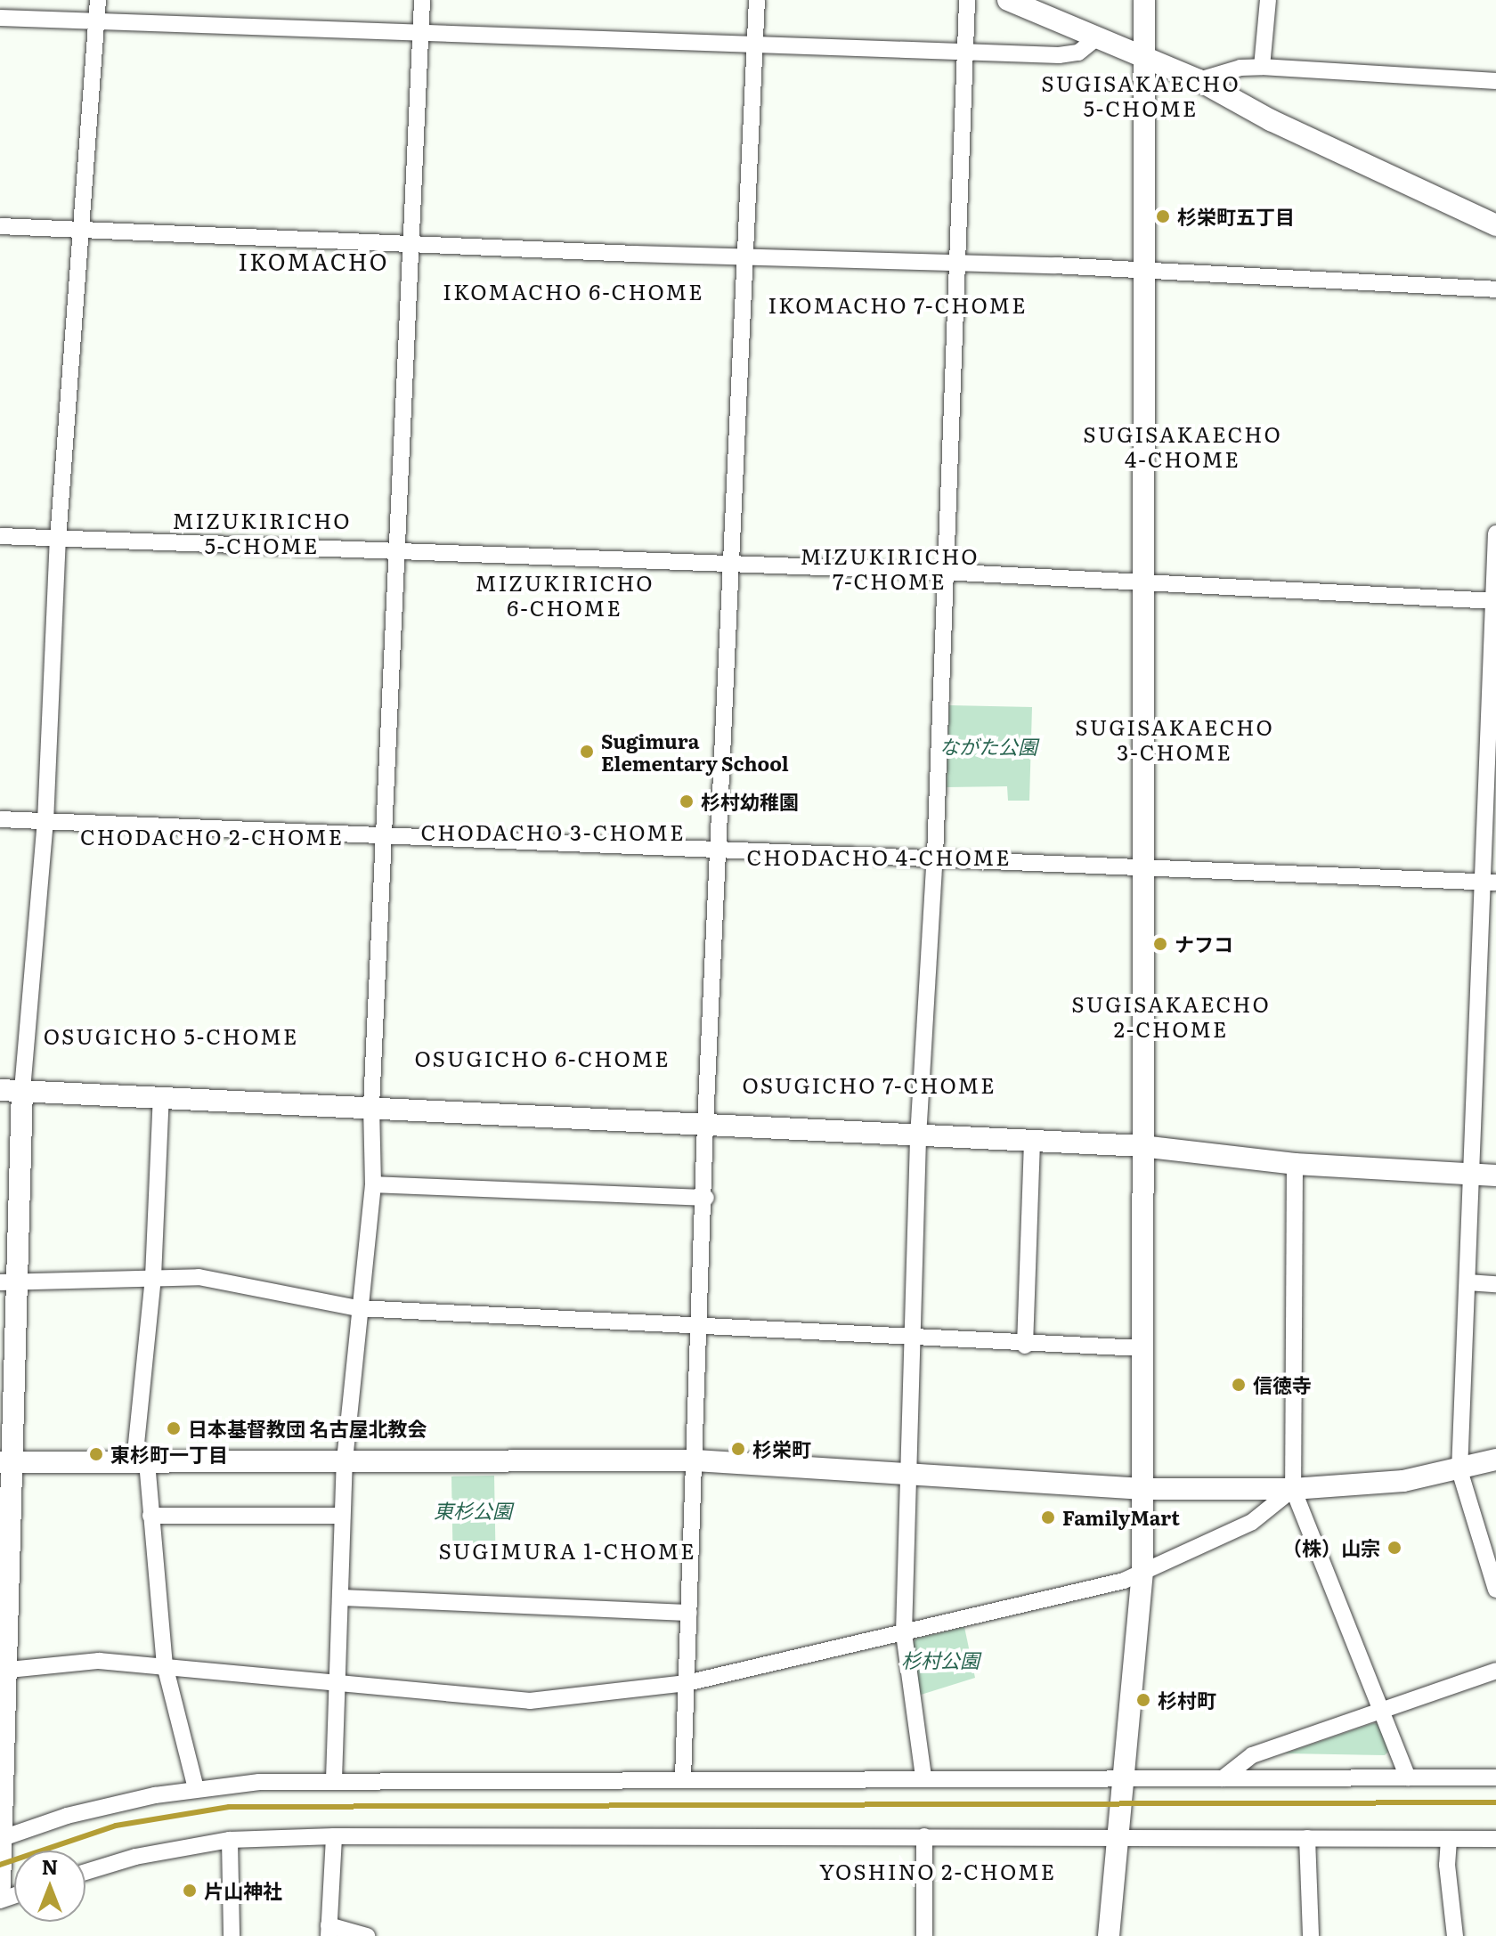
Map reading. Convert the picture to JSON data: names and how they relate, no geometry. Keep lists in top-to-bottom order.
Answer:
{
  "districts": [
    "SUGISAKAECHO 5-CHOME",
    "IKOMACHO",
    "IKOMACHO 6-CHOME",
    "IKOMACHO 7-CHOME",
    "SUGISAKAECHO 4-CHOME",
    "MIZUKIRICHO 5-CHOME",
    "MIZUKIRICHO 7-CHOME",
    "MIZUKIRICHO 6-CHOME",
    "SUGISAKAECHO 3-CHOME",
    "CHODACHO 3-CHOME",
    "CHODACHO 2-CHOME",
    "CHODACHO 4-CHOME",
    "SUGISAKAECHO 2-CHOME",
    "OSUGICHO 5-CHOME",
    "OSUGICHO 6-CHOME",
    "OSUGICHO 7-CHOME",
    "SUGIMURA 1-CHOME",
    "YOSHINO 2-CHOME"
  ],
  "parks": ["ながた公園", "東杉公園", "杉村公園"],
  "places": [
    "杉栄町五丁目",
    "Sugimura Elementary School",
    "杉村幼稚園",
    "ナフコ",
    "信徳寺",
    "日本基督教団 名古屋北教会",
    "杉栄町",
    "東杉町一丁目",
    "FamilyMart",
    "（株）山宗",
    "杉村町",
    "片山神社"
  ],
  "north": "top"
}
